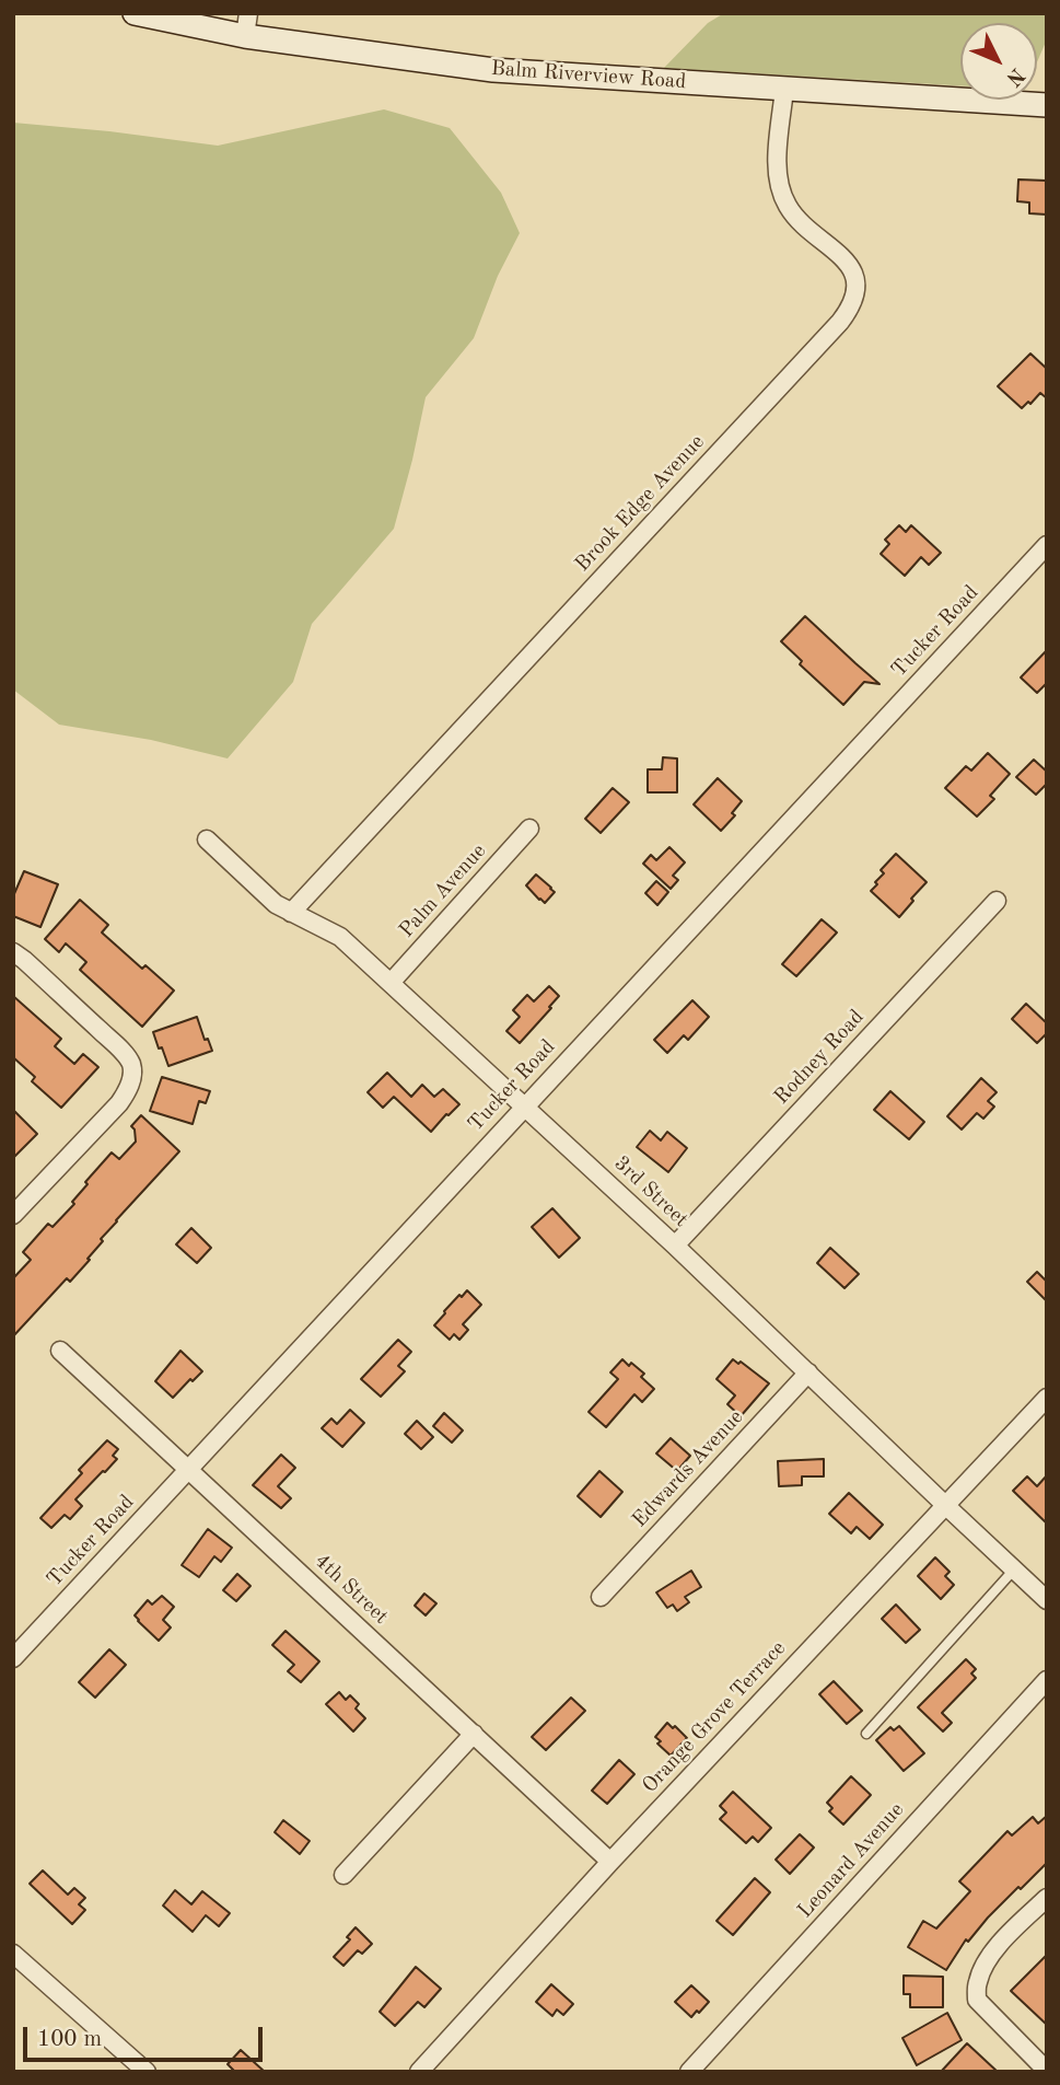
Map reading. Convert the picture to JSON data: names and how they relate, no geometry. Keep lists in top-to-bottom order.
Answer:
{
  "streets": {
    "main road": ["Balm Riverview Road"],
    "street": [
      "Brook Edge Avenue",
      "Tucker Road",
      "Palm Avenue",
      "Rodney Road",
      "3rd Street",
      "Edwards Avenue",
      "4th Street",
      "Orange Grove Terrace",
      "Leonard Avenue"
    ]
  },
  "crossings": [
    ["Balm Riverview Road", "Brook Edge Avenue"],
    ["Brook Edge Avenue", "3rd Street"],
    ["Tucker Road", "3rd Street"],
    ["Tucker Road", "4th Street"],
    ["Palm Avenue", "3rd Street"],
    ["Rodney Road", "3rd Street"],
    ["3rd Street", "Edwards Avenue"],
    ["3rd Street", "Orange Grove Terrace"],
    ["4th Street", "Orange Grove Terrace"]
  ],
  "scale_bar": "100 m",
  "north": "bottom right"
}
